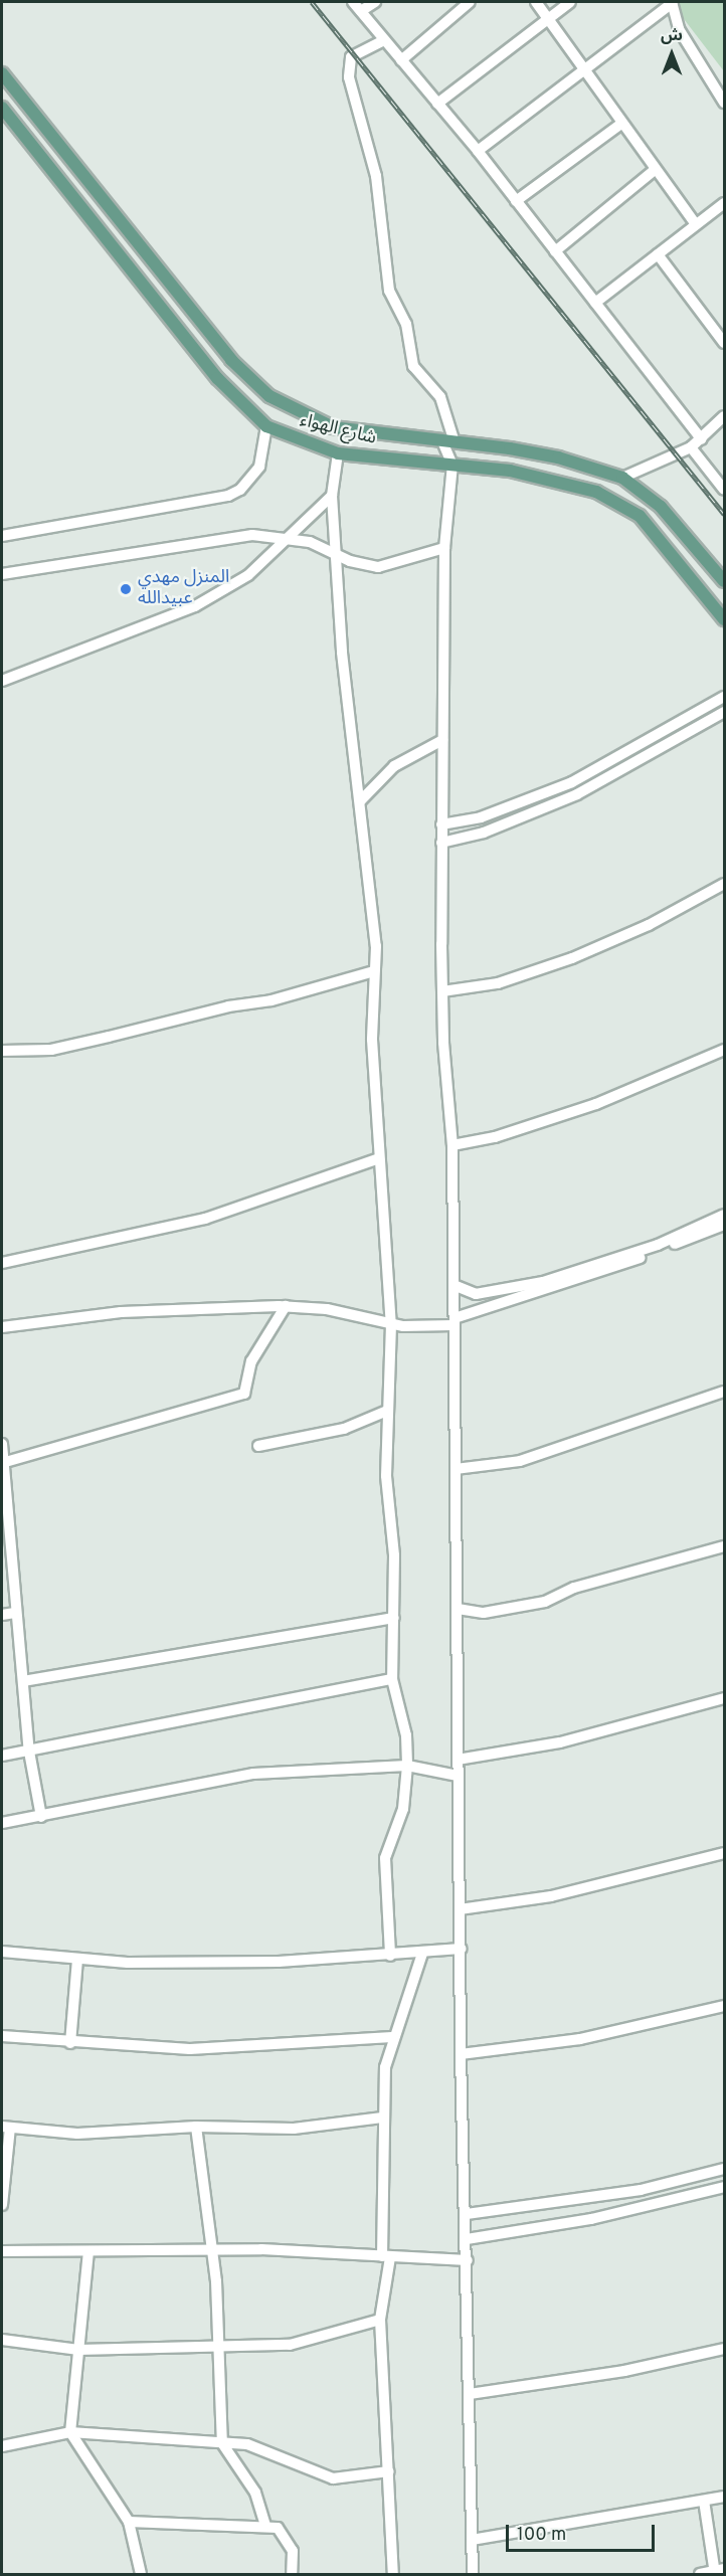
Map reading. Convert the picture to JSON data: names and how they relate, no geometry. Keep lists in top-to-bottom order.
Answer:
{
  "streets": {
    "main road": ["شارع الهواء"]
  },
  "places": ["المنزل مهدي عبيدالله"],
  "scale_bar": "100 m",
  "north": "top"
}
